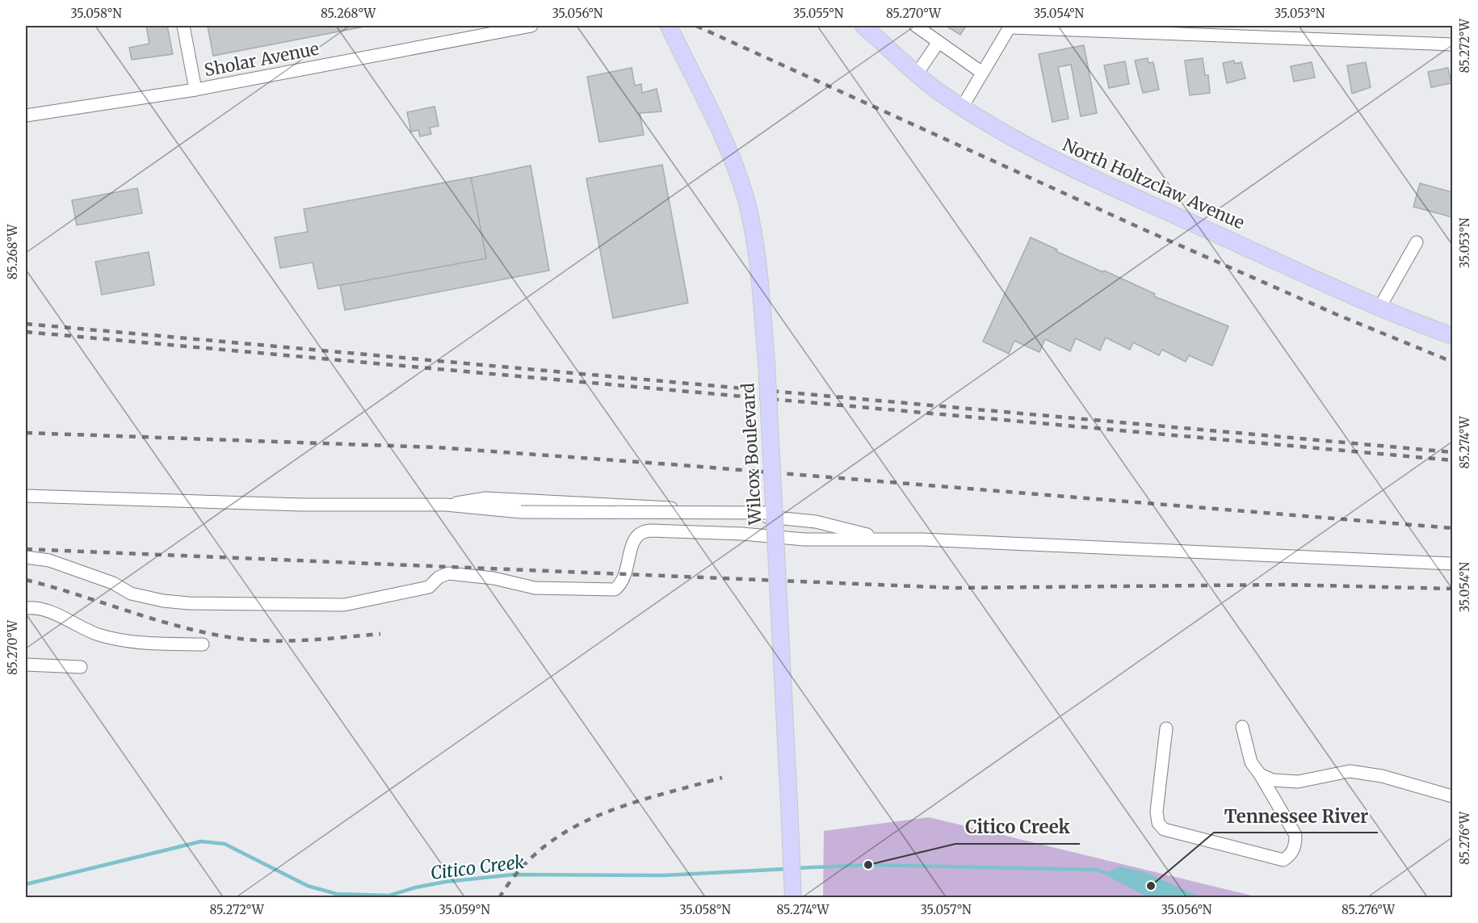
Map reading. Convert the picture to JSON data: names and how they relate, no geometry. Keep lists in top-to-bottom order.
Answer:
{
  "streets": {
    "main road": ["North Holtzclaw Avenue", "Wilcox Boulevard"],
    "street": ["Sholar Avenue"]
  },
  "water": ["Citico Creek"],
  "places": ["Citico Creek", "Tennessee River"],
  "coordinates": [
    "35.058°N",
    "85.268°W",
    "35.056°N",
    "35.055°N",
    "85.270°W",
    "35.054°N",
    "35.053°N",
    "85.272°W",
    "85.274°W",
    "85.276°W",
    "35.059°N",
    "35.057°N"
  ]
}
